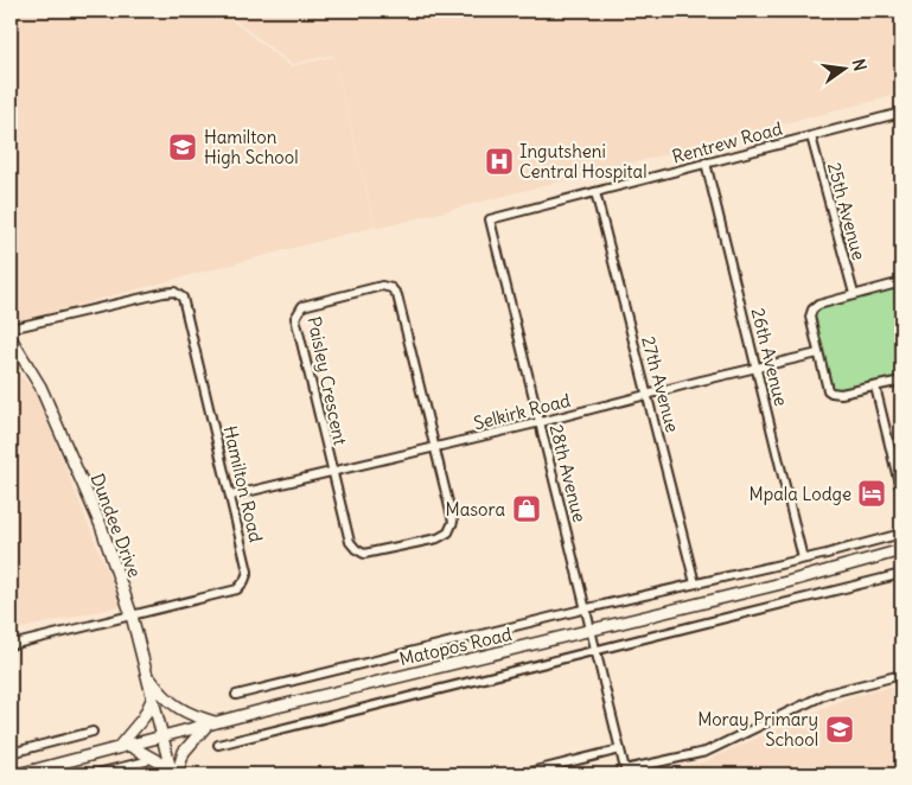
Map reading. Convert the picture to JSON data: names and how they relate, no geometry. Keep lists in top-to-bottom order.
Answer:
{
  "streets": {
    "main road": ["Dundee Drive", "Matopos Road"],
    "street": [
      "Rentrew Road",
      "25th Avenue",
      "26th Avenue",
      "Paisley Crescent",
      "27th Avenue",
      "Selkirk Road",
      "28th Avenue",
      "Hamilton Road"
    ]
  },
  "crossings": [
    ["Rentrew Road", "25th Avenue"],
    ["Rentrew Road", "26th Avenue"],
    ["Rentrew Road", "27th Avenue"],
    ["Rentrew Road", "28th Avenue"],
    ["26th Avenue", "Selkirk Road"],
    ["Paisley Crescent", "Selkirk Road"],
    ["27th Avenue", "Selkirk Road"],
    ["Selkirk Road", "28th Avenue"],
    ["Selkirk Road", "Hamilton Road"],
    ["28th Avenue", "Matopos Road"],
    ["Hamilton Road", "Dundee Drive"],
    ["Dundee Drive", "Matopos Road"]
  ],
  "places": {
    "school or university": ["Hamilton High School", "Moray Primary School"],
    "hospital": ["Ingutsheni Central Hospital"],
    "hotel": ["Mpala Lodge"],
    "shop": ["Masora"]
  },
  "north": "right"
}
